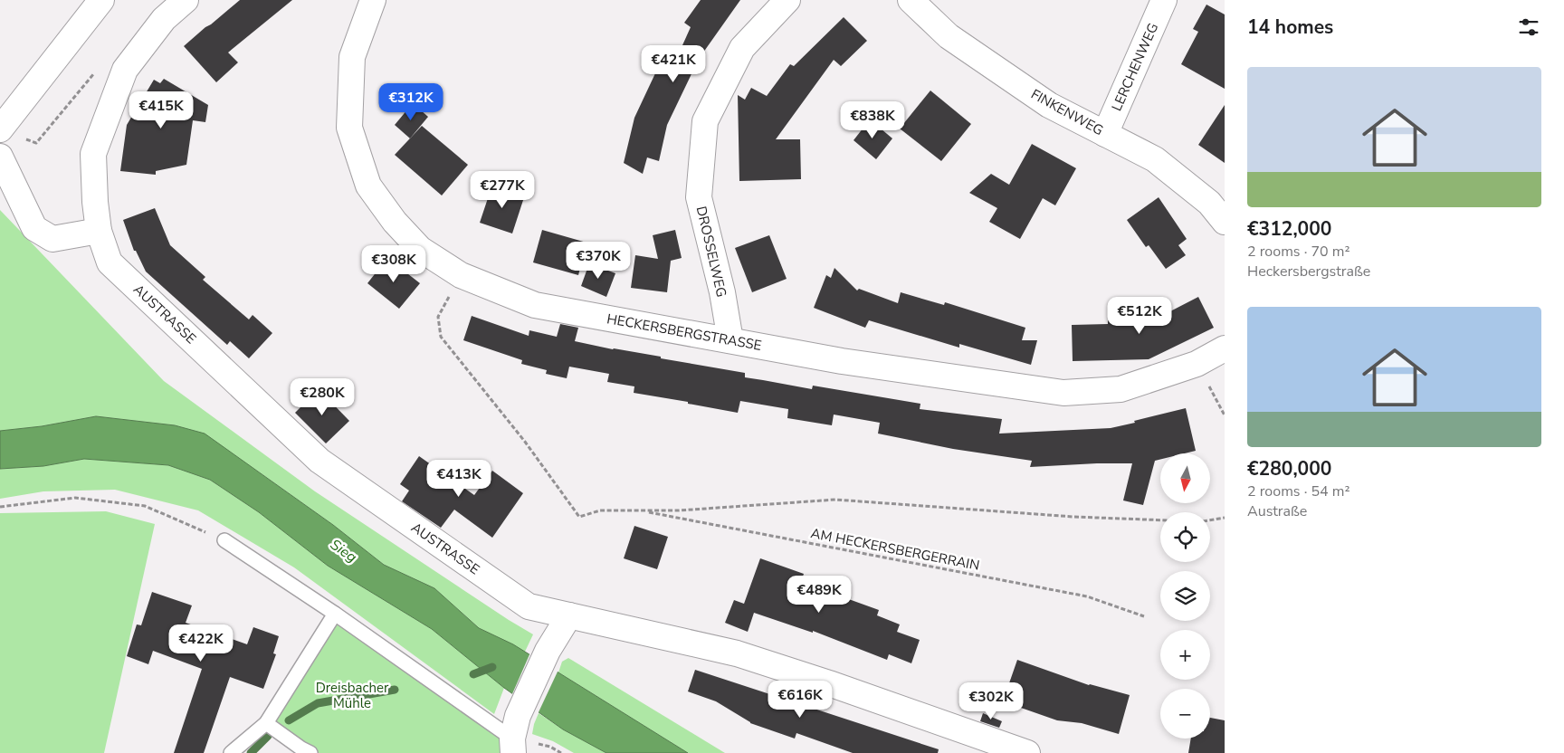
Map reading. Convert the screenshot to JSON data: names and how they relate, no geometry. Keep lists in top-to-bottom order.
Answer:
{
  "streets": {
    "street": [
      "LERCHENWEG",
      "FINKENWEG",
      "DROSSELWEG",
      "AUSTRASSE",
      "HECKERSBERGSTRASSE"
    ],
    "path": ["AM HECKERSBERGERRAIN"]
  },
  "crossings": [
    ["LERCHENWEG", "FINKENWEG"],
    ["DROSSELWEG", "HECKERSBERGSTRASSE"]
  ],
  "water": ["Sieg"],
  "parks": ["Dreisbacher Mühle"],
  "north": "bottom",
  "page": {
    "heading": "14 homes",
    "price": [
      "€421K",
      "€312K",
      "€415K",
      "€838K",
      "€277K",
      "€370K",
      "€308K",
      "€512K",
      "€280K",
      "€413K",
      "€489K",
      "€422K",
      "€616K",
      "€302K"
    ],
    "list": [
      {
        "name": "€312,000",
        "note": "2 rooms · 70 m² · Heckersbergstraße"
      },
      {
        "name": "€280,000",
        "note": "2 rooms · 54 m² · Austraße"
      }
    ],
    "map_buttons": ["+", "−"]
  }
}
